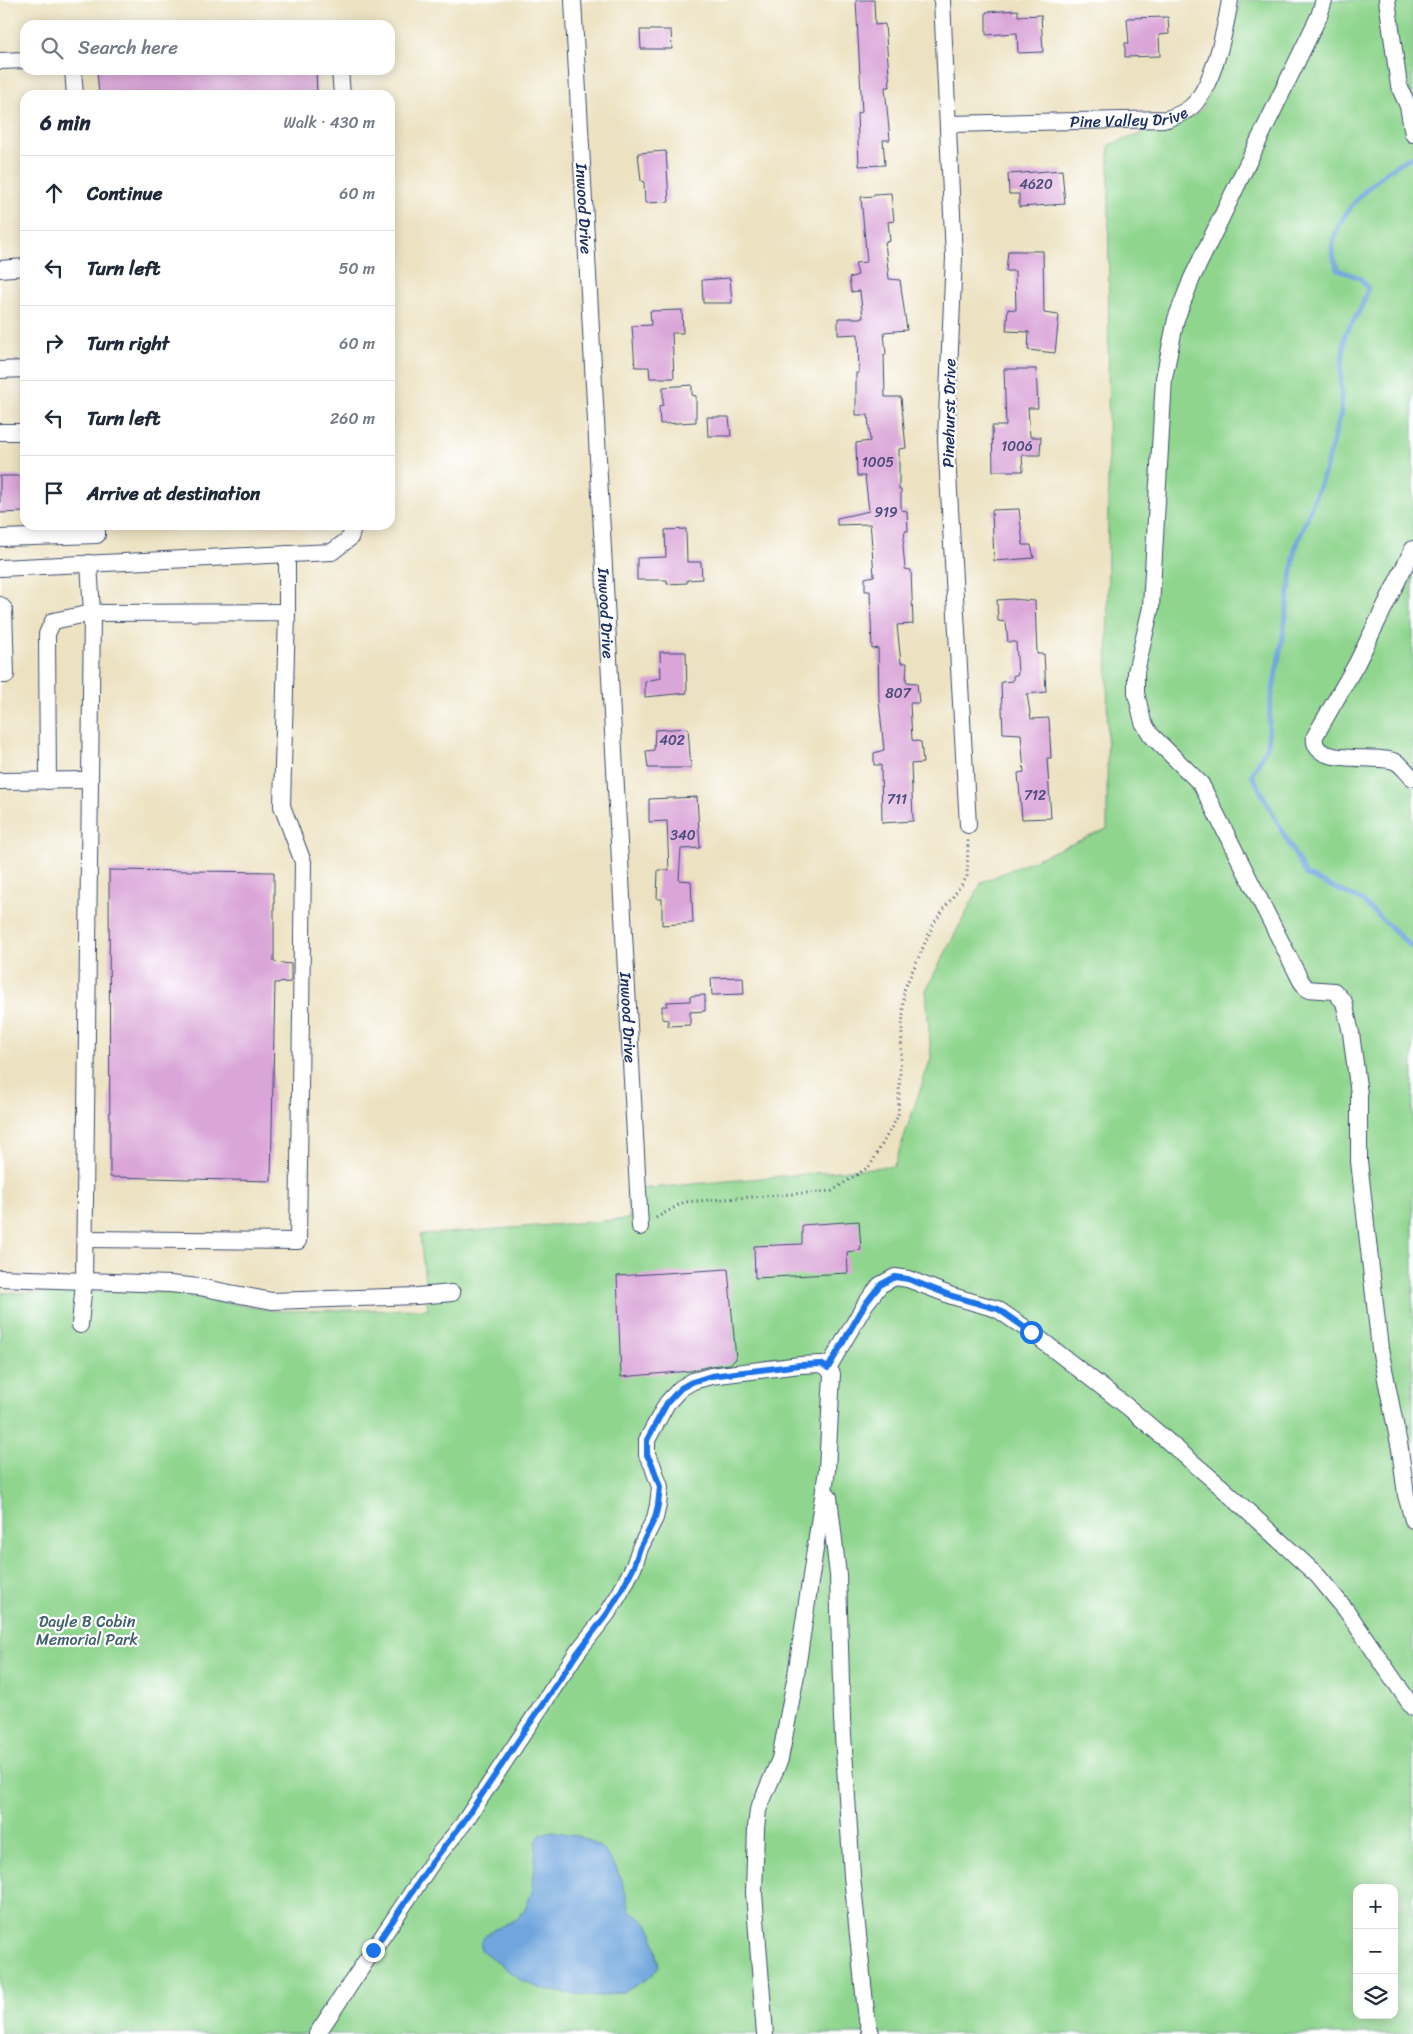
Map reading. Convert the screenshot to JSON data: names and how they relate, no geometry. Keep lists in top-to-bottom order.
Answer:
{
  "streets": {
    "street": ["Pine Valley Drive", "Inwood Drive", "Pinehurst Drive"]
  },
  "crossings": [
    ["Pine Valley Drive", "Pinehurst Drive"]
  ],
  "parks": ["Dayle B Cobin Memorial Park"],
  "house_numbers": [
    "4620",
    "1006",
    "1005",
    "919",
    "807",
    "402",
    "712",
    "711",
    "340"
  ],
  "page": {
    "search": "Search here",
    "heading": ["6 min", "Walk · 430 m"],
    "list": [
      ["Continue", "60 m"],
      ["Turn left", "50 m"],
      ["Turn right", "60 m"],
      ["Turn left", "260 m"],
      "Arrive at destination"
    ],
    "map_buttons": ["+", "−"]
  }
}
